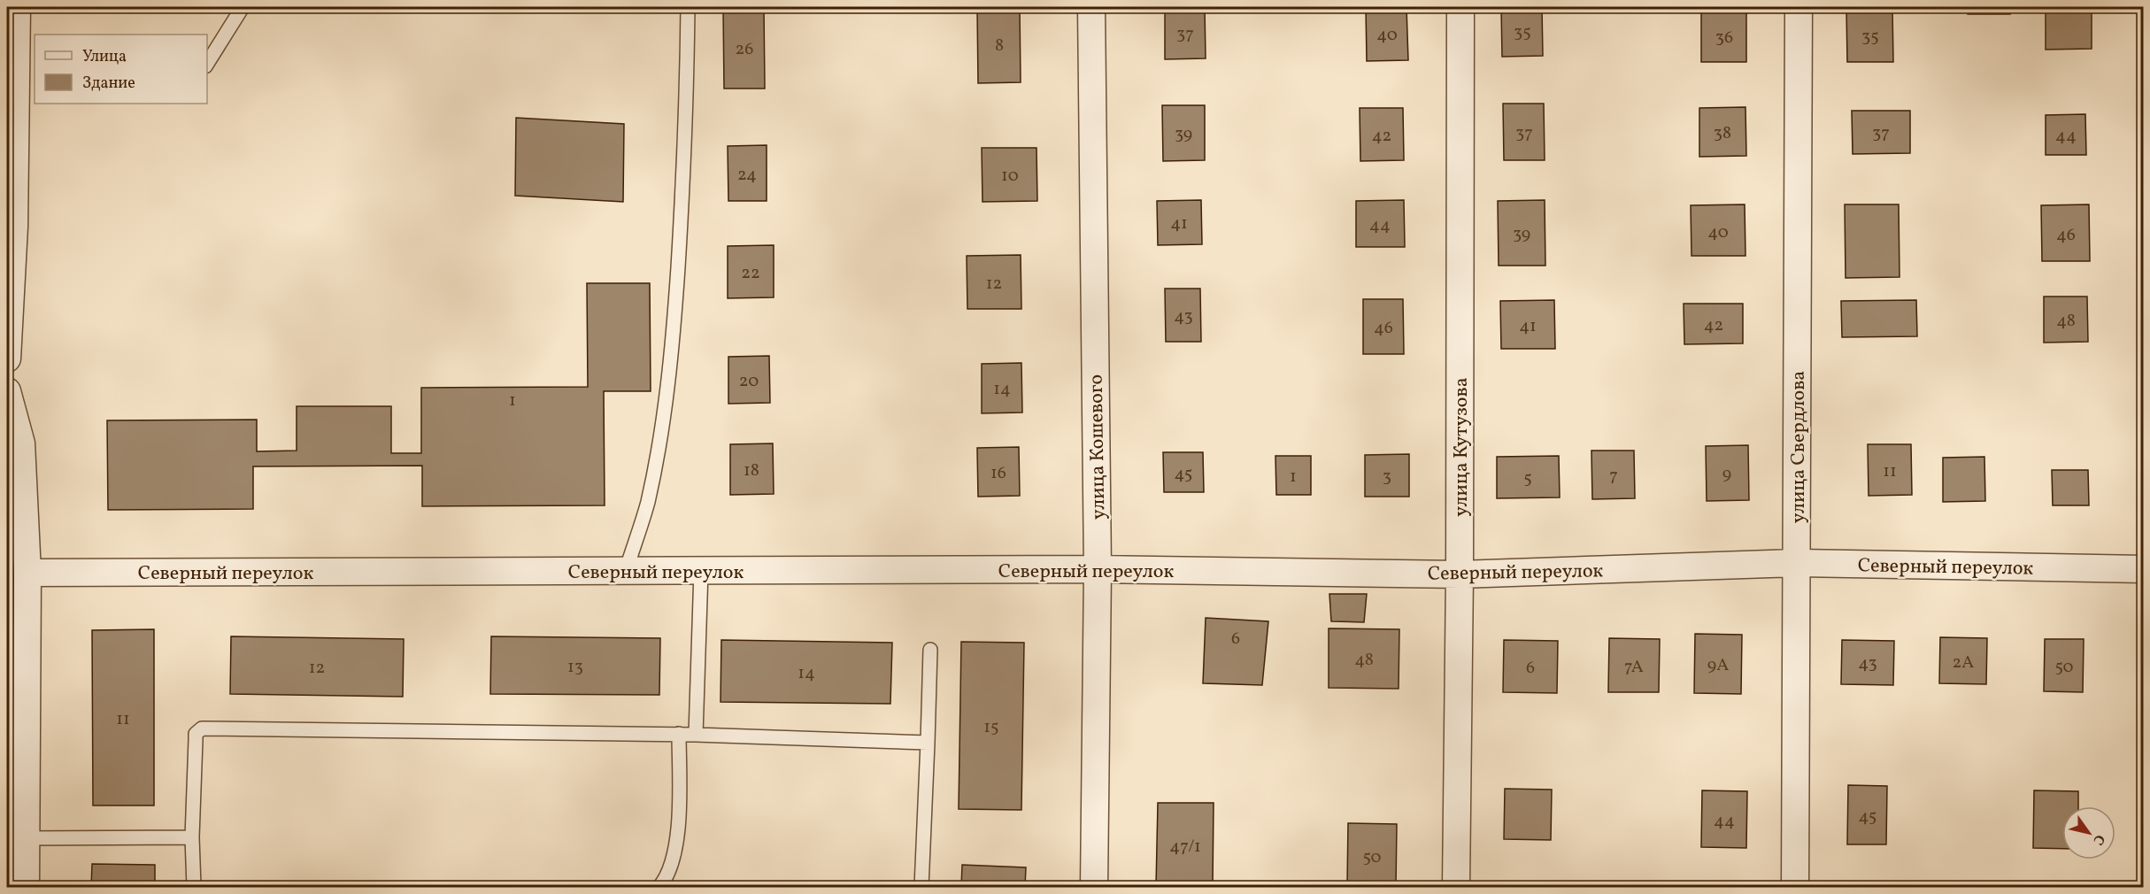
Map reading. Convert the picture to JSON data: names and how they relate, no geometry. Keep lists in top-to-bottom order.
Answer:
{
  "streets": {
    "street": [
      "улица Кошевого",
      "улица Кутузова",
      "улица Свердлова",
      "Северный переулок"
    ]
  },
  "crossings": [
    ["улица Кошевого", "Северный переулок"],
    ["улица Кутузова", "Северный переулок"],
    ["улица Свердлова", "Северный переулок"]
  ],
  "house_numbers": [
    "35",
    "37",
    "40",
    "35",
    "36",
    "8",
    "26",
    "37",
    "38",
    "37",
    "39",
    "42",
    "44",
    "24",
    "10",
    "41",
    "44",
    "40",
    "39",
    "46",
    "22",
    "12",
    "43",
    "48",
    "42",
    "41",
    "46",
    "20",
    "14",
    "1",
    "18",
    "11",
    "16",
    "45",
    "9",
    "7",
    "1",
    "3",
    "5",
    "6",
    "48",
    "2А",
    "43",
    "9А",
    "13",
    "7А",
    "50",
    "12",
    "6",
    "14",
    "11",
    "15",
    "45",
    "44",
    "47/1",
    "50"
  ],
  "legend": ["Улица", "Здание"],
  "north": "bottom right"
}
